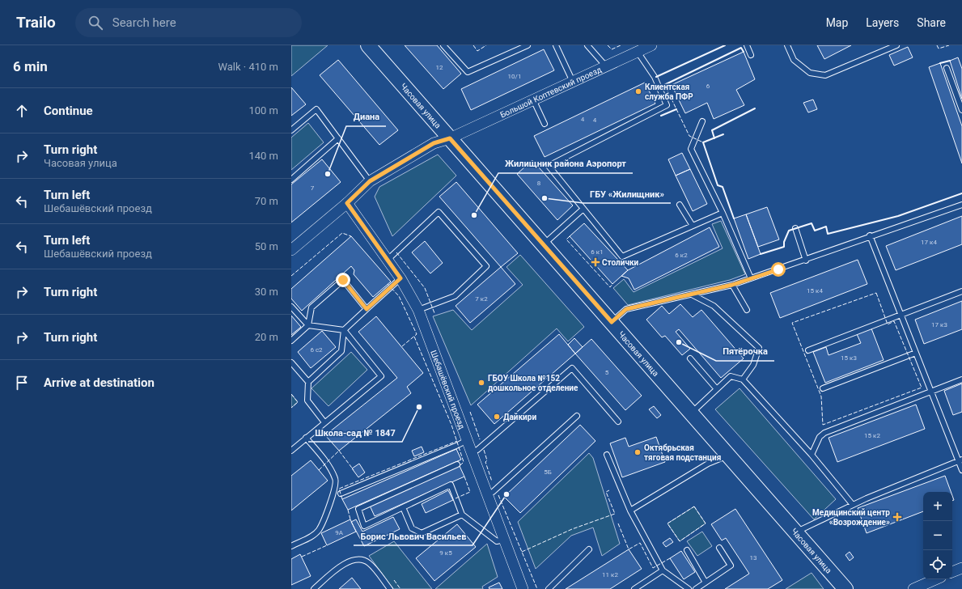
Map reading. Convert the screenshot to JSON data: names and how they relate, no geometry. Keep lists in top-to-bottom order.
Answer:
{
  "streets": {
    "street": ["Большой Коптевский проезд", "Часовая улица", "Шебашёвский проезд"]
  },
  "crossings": [
    ["Большой Коптевский проезд", "Часовая улица"]
  ],
  "places": {
    "other": [
      "Клиентская служба ПФР",
      "Диана",
      "ГБУ «Жилищник»",
      "Жилищник района Аэропорт",
      "Пятёрочка",
      "ГБОУ Школа №152 дошкольное отделение",
      "Школа-сад № 1847",
      "Дайкири",
      "Октябрьская тяговая подстанция",
      "Борис Львович Васильев"
    ],
    "health": ["Столички", "Медицинский центр «Возрождение»"]
  },
  "house_numbers": [
    "12",
    "10/1",
    "6",
    "4",
    "4",
    "8",
    "7",
    "17 к4",
    "6 к1",
    "6 к2",
    "15 к4",
    "7 к2",
    "17 к3",
    "6 с2",
    "15 к3",
    "5",
    "15 к2",
    "5Б",
    "9А",
    "9 к5",
    "13",
    "11 к2"
  ],
  "page": {
    "header": "Trailo",
    "search": "Search here",
    "nav": ["Map", "Layers", "Share"],
    "heading": ["6 min", "Walk · 410 m"],
    "list": [
      ["Continue", "100 m"],
      ["Turn right", "Часовая улица", "140 m"],
      ["Turn left", "Шебашёвский проезд", "70 m"],
      ["Turn left", "Шебашёвский проезд", "50 m"],
      ["Turn right", "30 m"],
      ["Turn right", "20 m"],
      "Arrive at destination"
    ],
    "map_buttons": ["+", "−"]
  }
}
